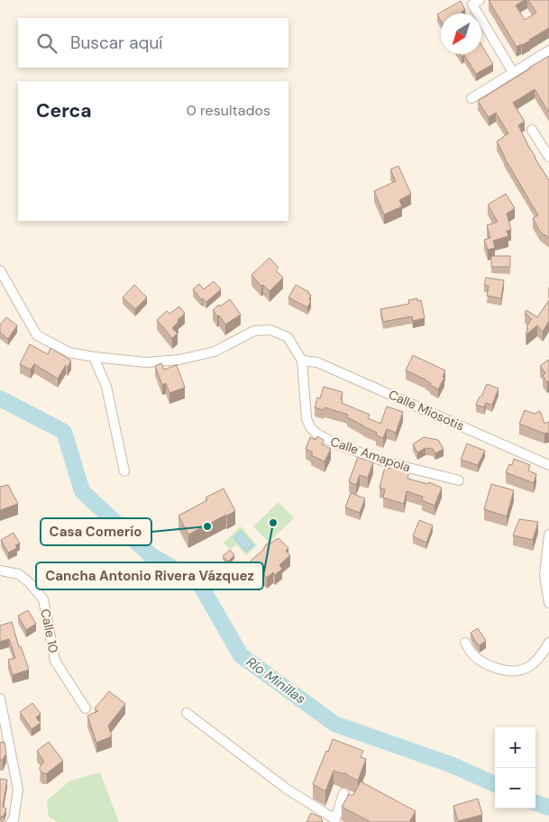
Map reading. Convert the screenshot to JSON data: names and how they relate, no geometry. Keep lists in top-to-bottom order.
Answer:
{
  "streets": {
    "street": ["Calle Miosotis", "Calle Amapola", "Calle 10"]
  },
  "crossings": [
    ["Calle Miosotis", "Calle Amapola"]
  ],
  "water": ["Río Minillas"],
  "places": ["Cancha Antonio Rivera Vázquez", "Casa Comerío"],
  "north": "bottom left",
  "page": {
    "search": "Buscar aquí",
    "heading": ["Cerca", "0 resultados"],
    "map_buttons": ["+", "−"]
  }
}
